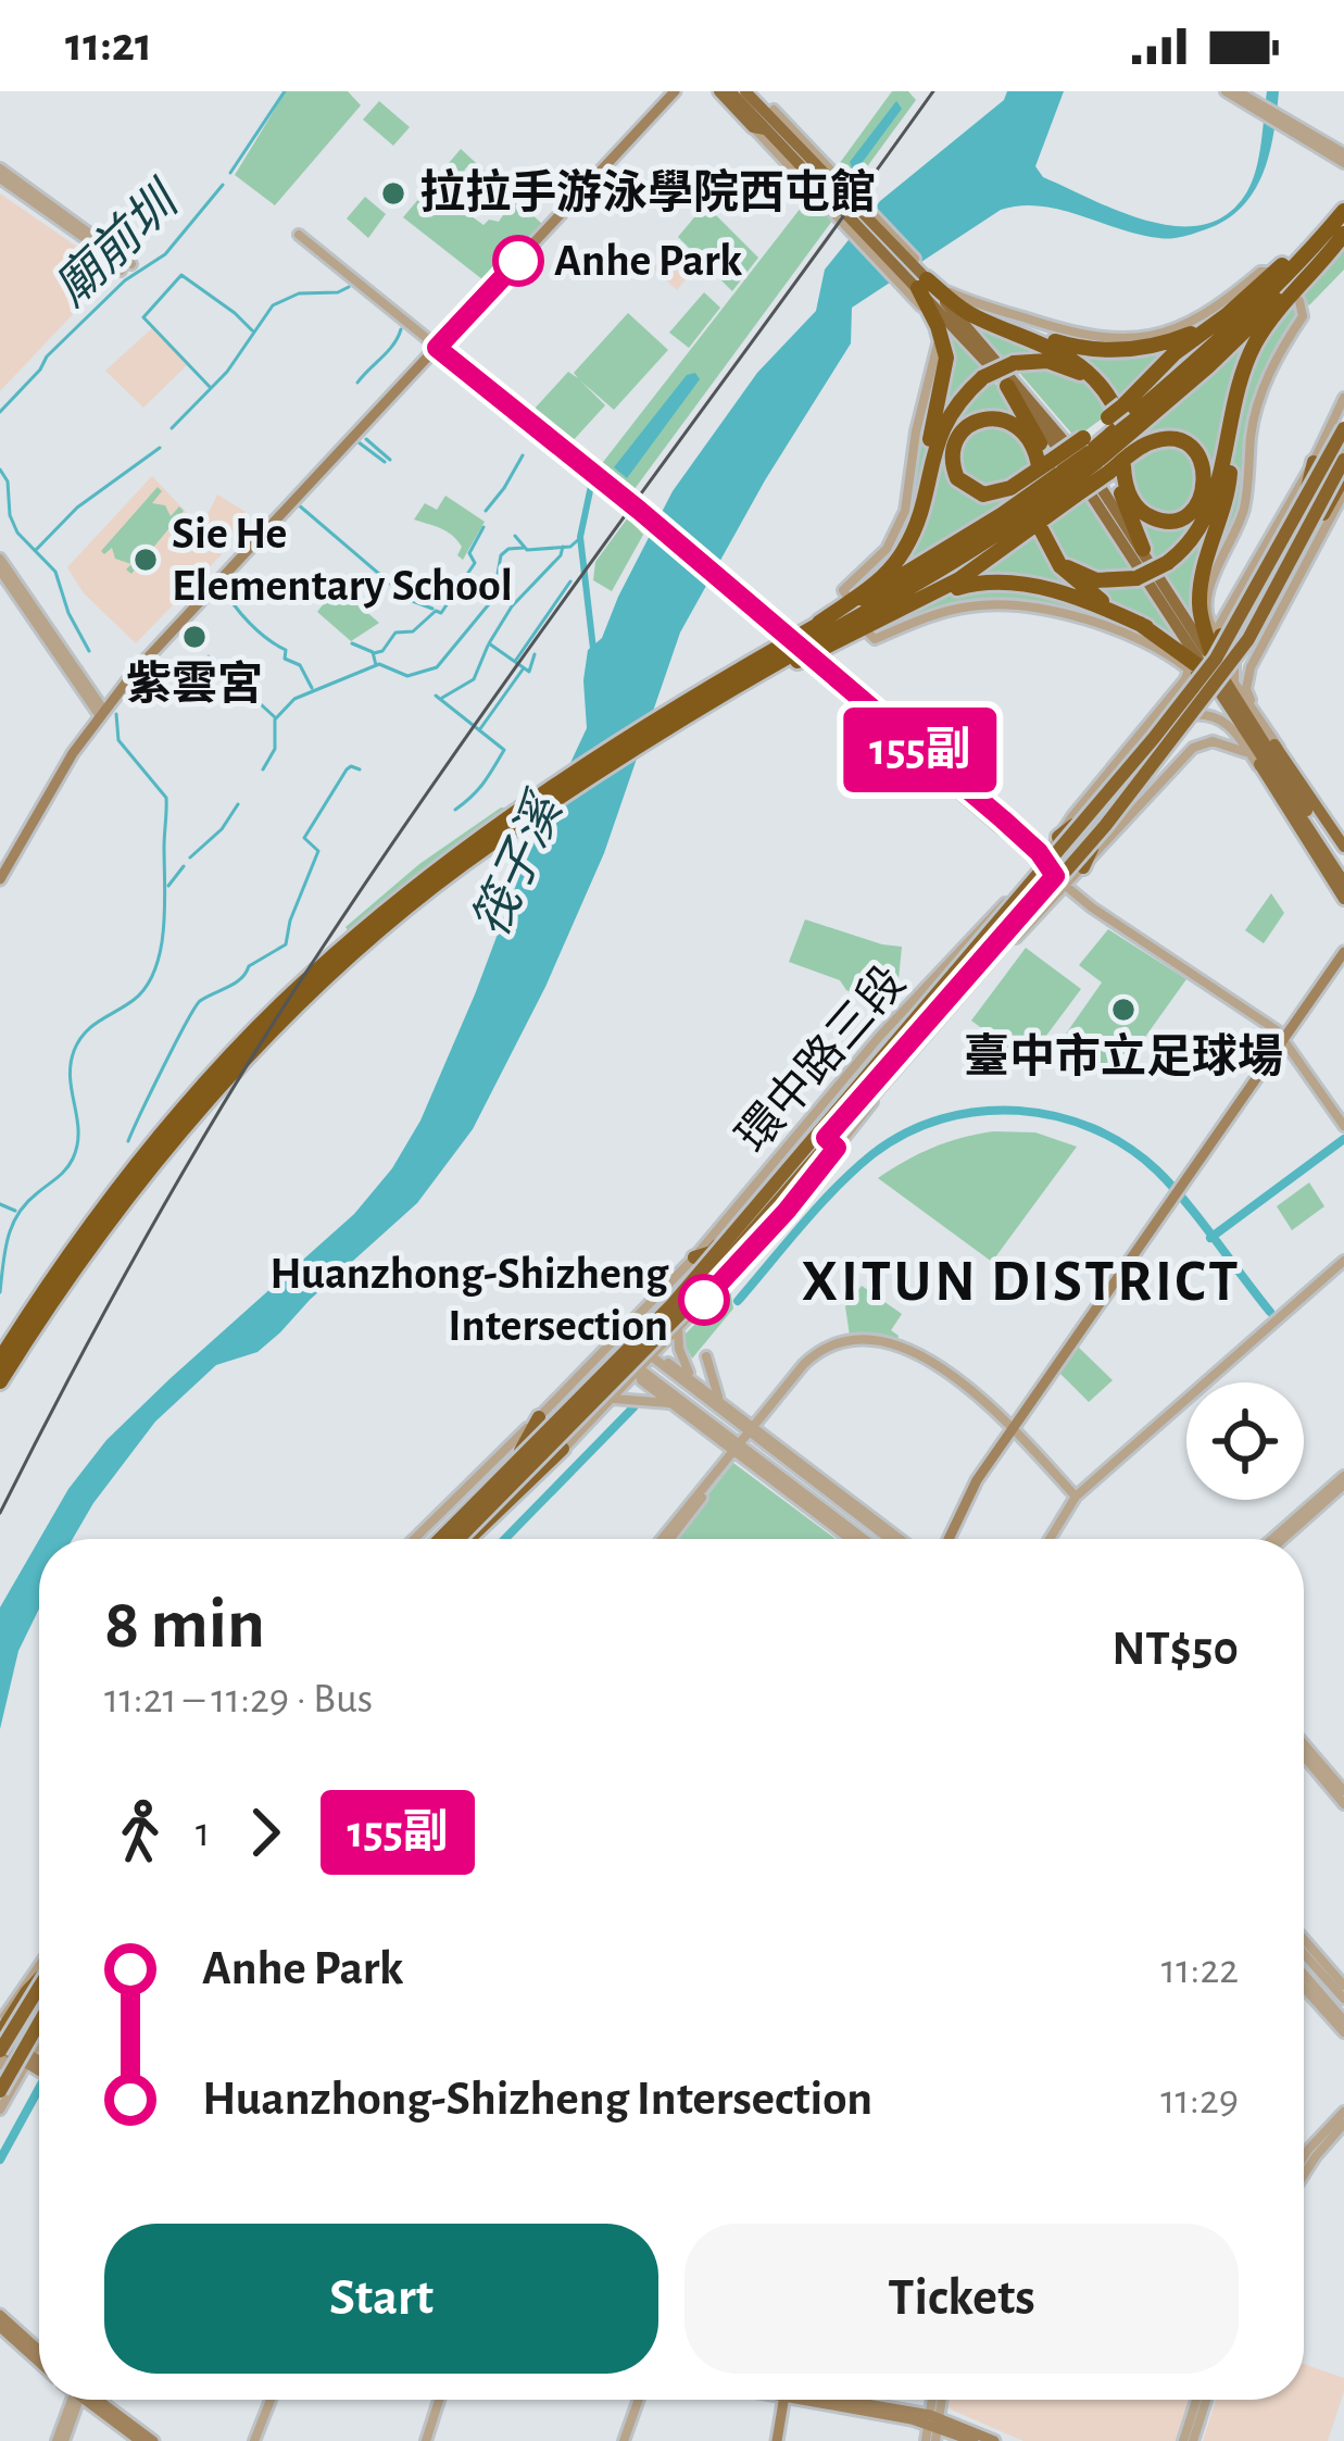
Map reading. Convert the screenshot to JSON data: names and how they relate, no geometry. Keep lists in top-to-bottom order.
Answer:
{
  "streets": {
    "street": ["環中路三段"]
  },
  "districts": ["XITUN DISTRICT"],
  "water": ["廟前圳", "筏子溪"],
  "places": [
    "拉拉手游泳學院西屯館",
    "Anhe Park",
    "Sie He Elementary School",
    "紫雲宮",
    "臺中市立足球場",
    "Huanzhong-Shizheng Intersection"
  ],
  "lines": ["bus line 155副"],
  "page": {
    "status": "11:21",
    "on_map": "155副",
    "heading": ["8 min", "11:21 – 11:29 · Bus", "NT$50"],
    "legs": ["1", "155副"],
    "list": [
      {
        "name": "Anhe Park",
        "value": "11:22"
      },
      {
        "name": "Huanzhong-Shizheng Intersection",
        "value": "11:29"
      }
    ],
    "buttons": ["Start", "Tickets"]
  }
}
